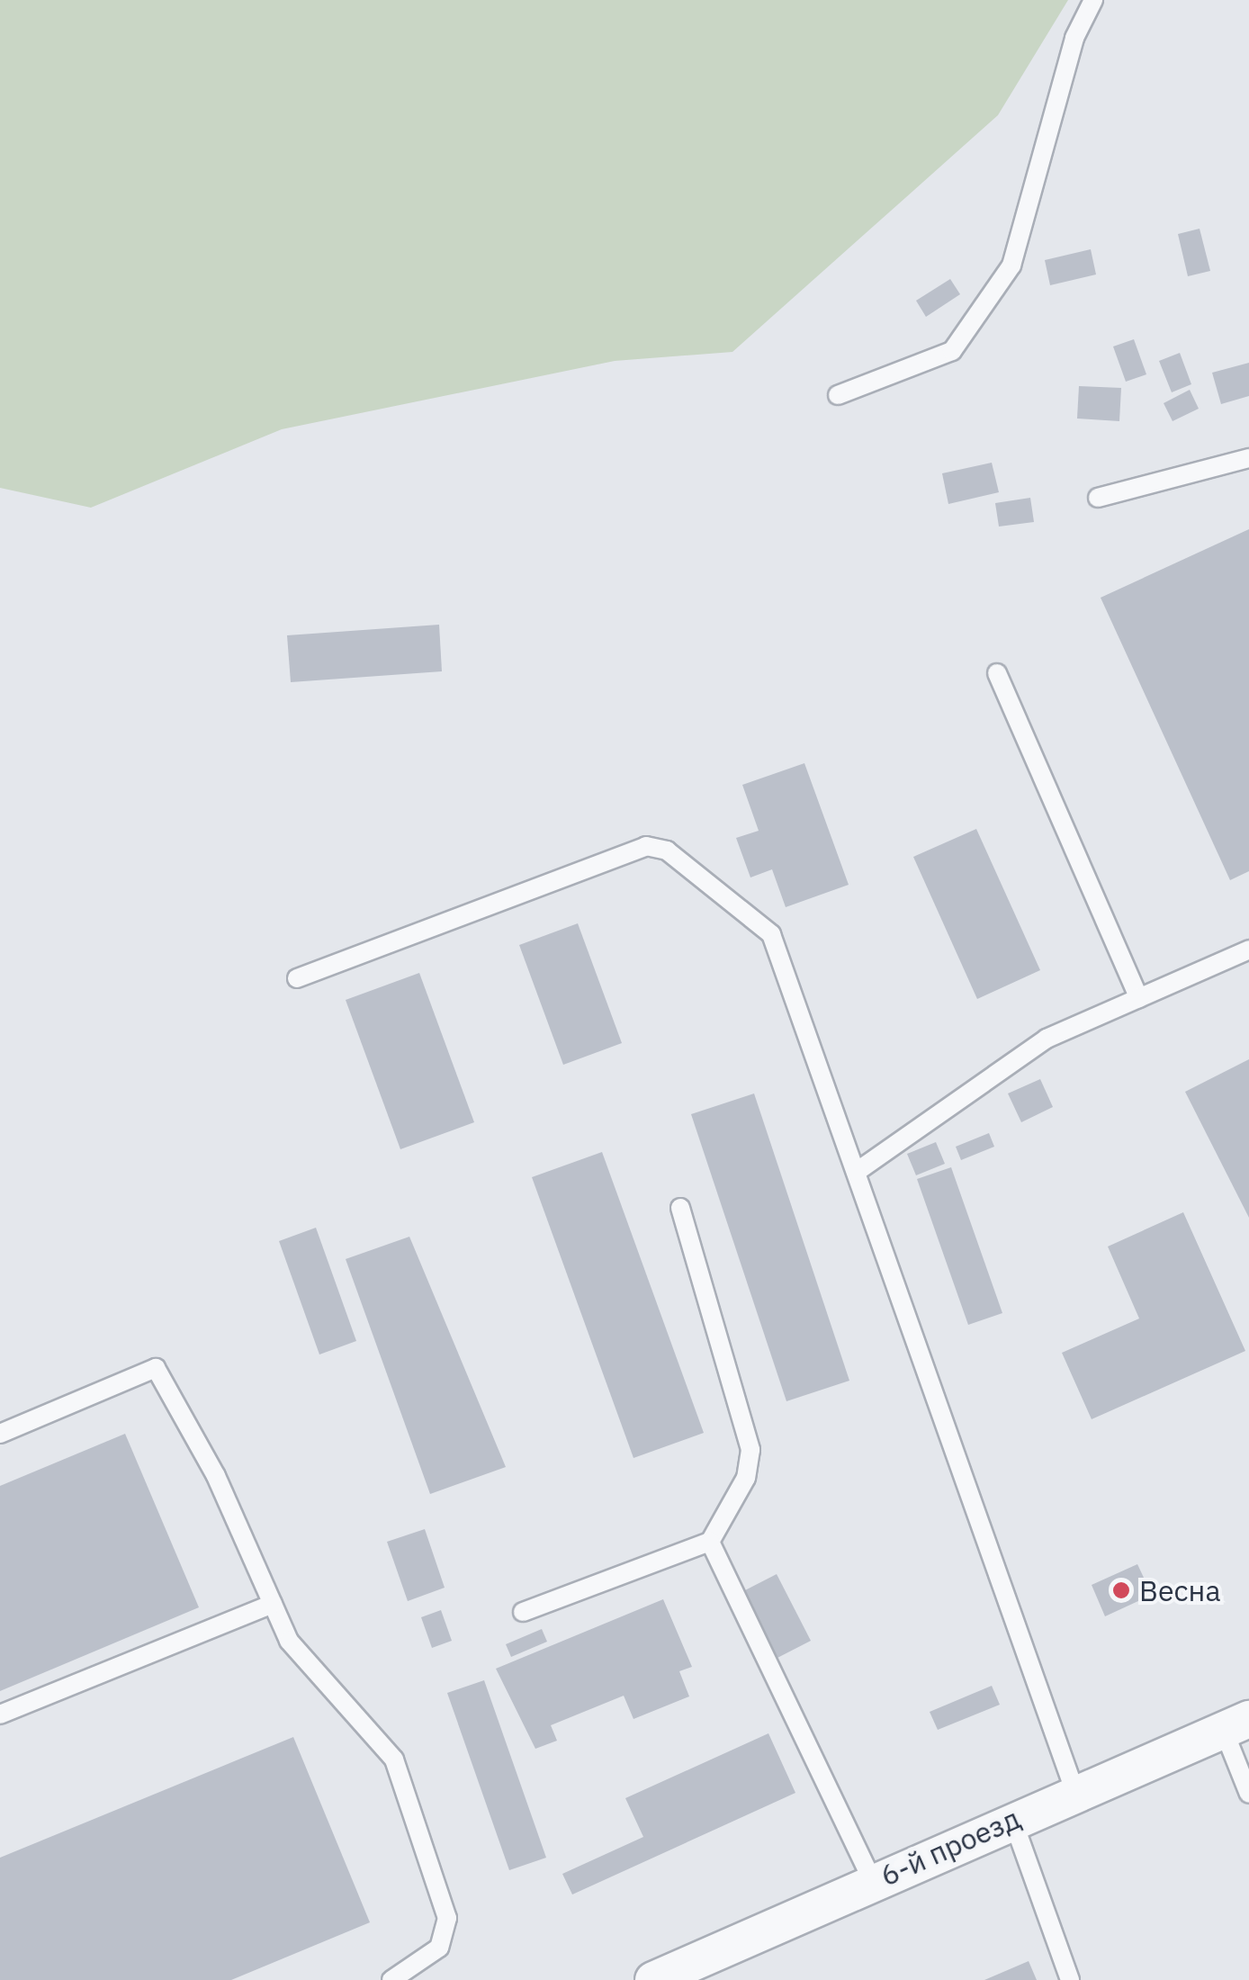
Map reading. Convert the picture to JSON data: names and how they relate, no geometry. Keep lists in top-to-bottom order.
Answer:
{
  "streets": {
    "street": ["6-й проезд"]
  },
  "places": ["Весна"]
}
